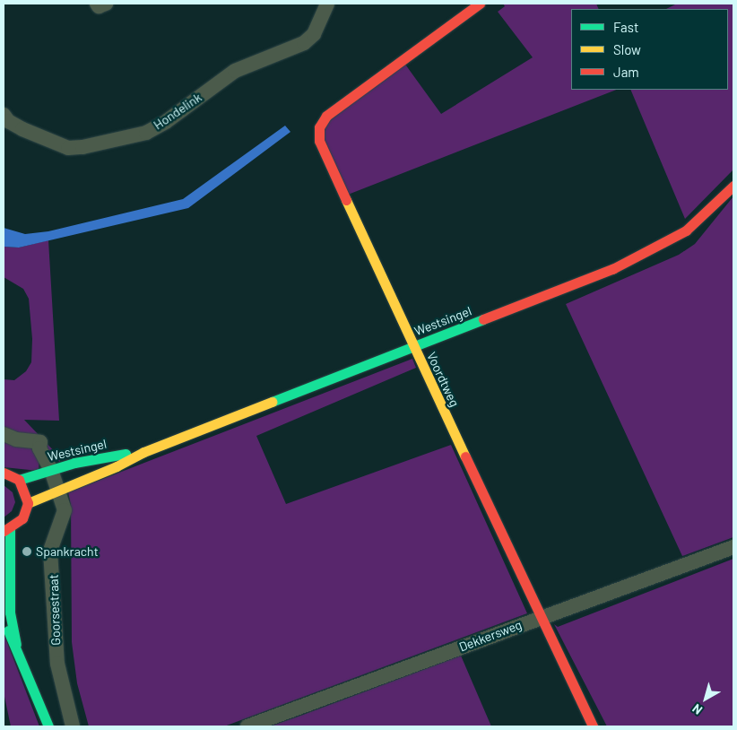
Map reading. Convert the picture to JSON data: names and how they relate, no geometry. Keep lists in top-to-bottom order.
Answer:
{
  "streets": {
    "main road": ["Westsingel", "Voordtweg"],
    "street": ["Hondelink", "Goorsestraat", "Dekkersweg"]
  },
  "crossings": [
    ["Westsingel", "Voordtweg"],
    ["Westsingel", "Goorsestraat"],
    ["Voordtweg", "Dekkersweg"]
  ],
  "places": ["Spankracht"],
  "legend": ["Fast", "Slow", "Jam"],
  "north": "bottom left"
}
